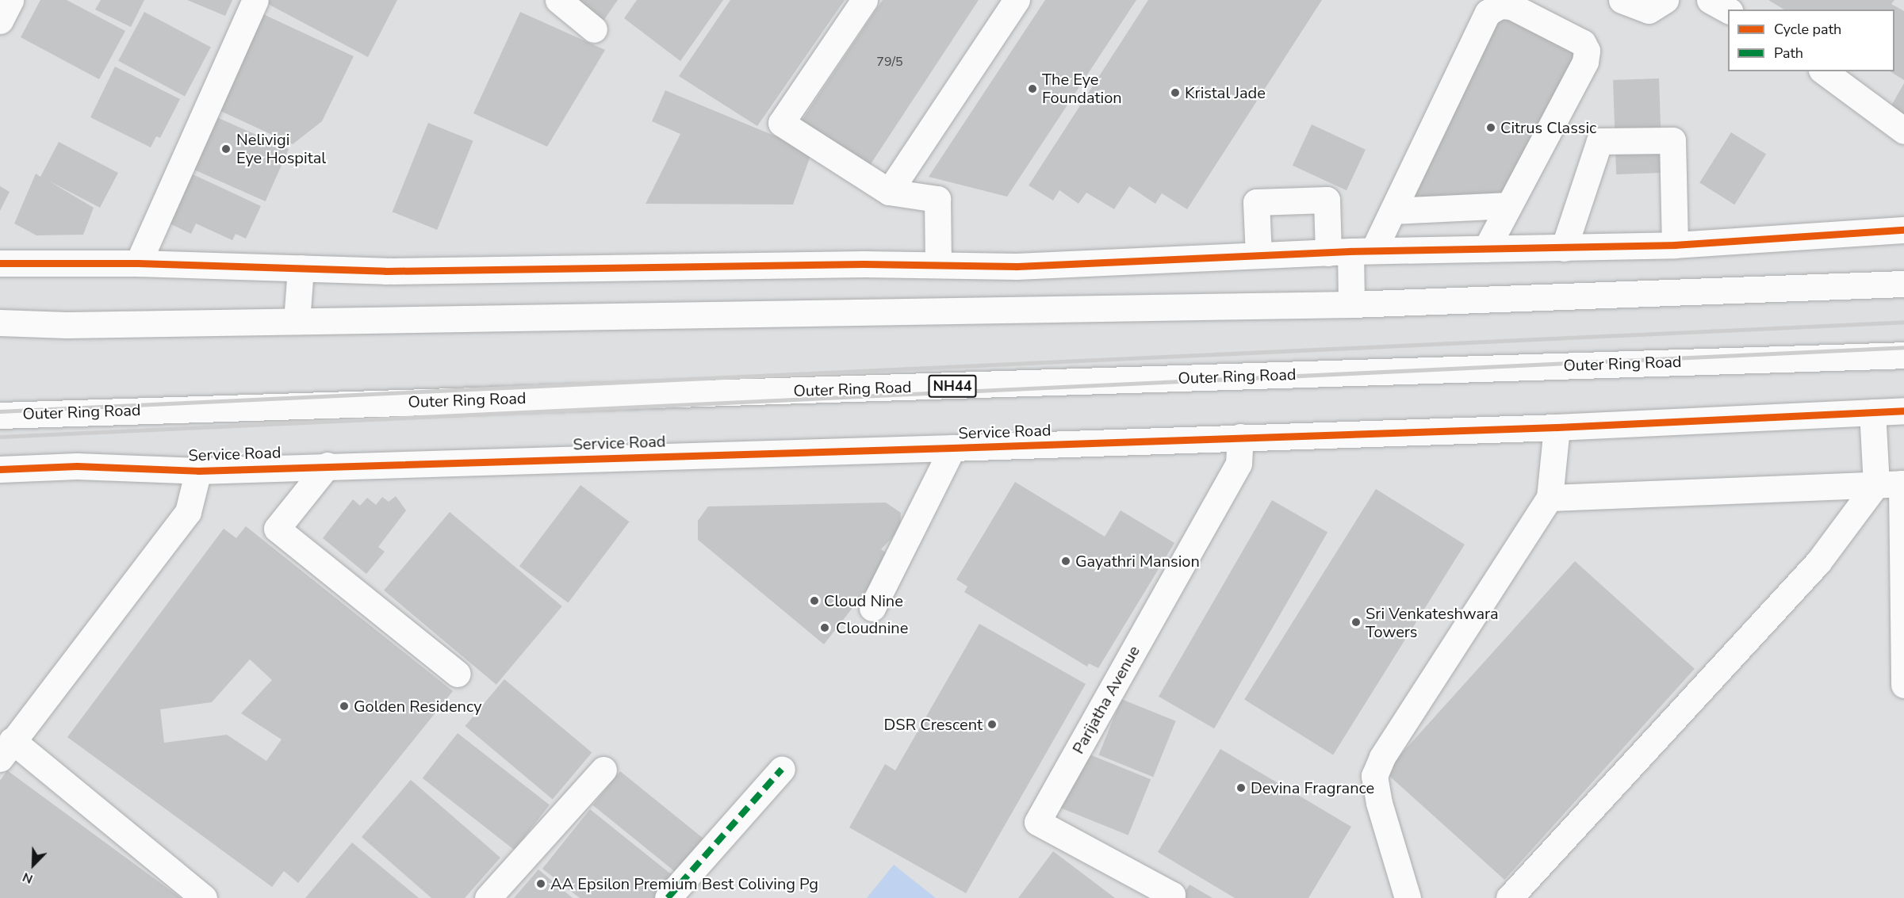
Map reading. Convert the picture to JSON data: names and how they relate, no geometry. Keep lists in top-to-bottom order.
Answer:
{
  "streets": {
    "main road": [
      "Outer Ring Road",
      "NH44",
      "Service Road",
      "Parijatha Avenue"
    ]
  },
  "crossings": [
    ["Service Road", "Parijatha Avenue"]
  ],
  "places": [
    "The Eye Foundation",
    "Kristal Jade",
    "Citrus Classic",
    "Nelivigi Eye Hospital",
    "Gayathri Mansion",
    "Cloud Nine",
    "Sri Venkateshwara Towers",
    "Cloudnine",
    "Golden Residency",
    "DSR Crescent",
    "Devina Fragrance",
    "AA Epsilon Premium Best Coliving Pg"
  ],
  "house_numbers": ["79/5"],
  "legend": ["Cycle path", "Path"],
  "north": "bottom left"
}
